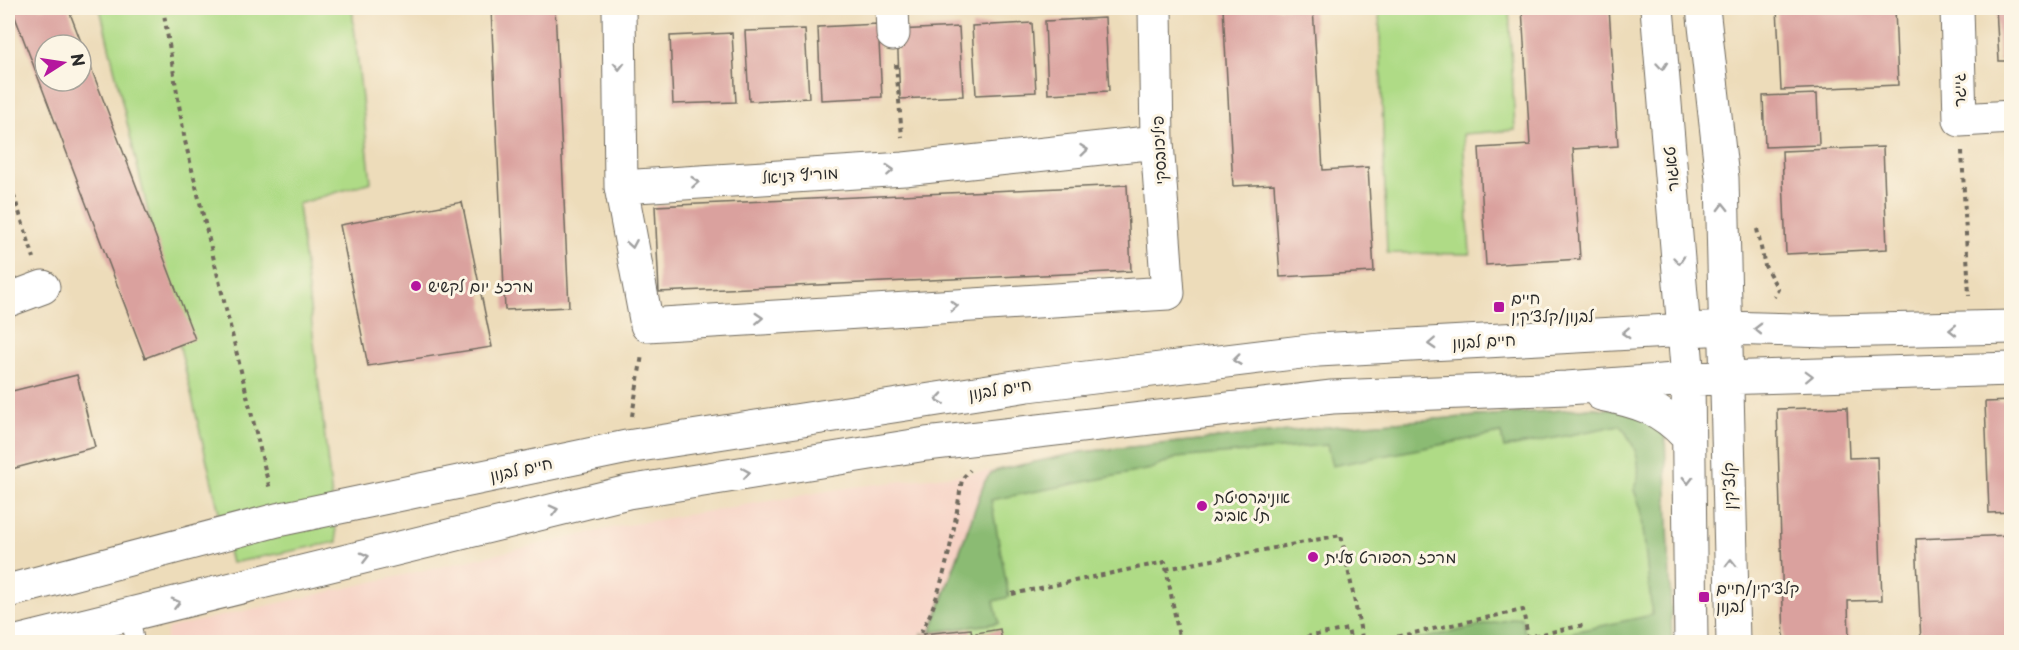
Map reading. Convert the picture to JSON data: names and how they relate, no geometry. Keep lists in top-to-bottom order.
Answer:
{
  "streets": {
    "main road": [
      "גייגר",
      "פיליכובסקי",
      "טאגור",
      "מוריץ דניאל",
      "חיים לבנון",
      "קלצ'קין"
    ]
  },
  "crossings": [
    ["פיליכובסקי", "מוריץ דניאל"],
    ["טאגור", "חיים לבנון"],
    ["חיים לבנון", "קלצ'קין"]
  ],
  "places": {
    "other": ["מרכז יום לקשיש", "אוניברסיטת תל אביב", "מרכז הספורט עלית"],
    "transit": ["חיים לבנון/קלצ׳קין", "קלצ׳קין/חיים לבנון"]
  },
  "north": "right"
}
